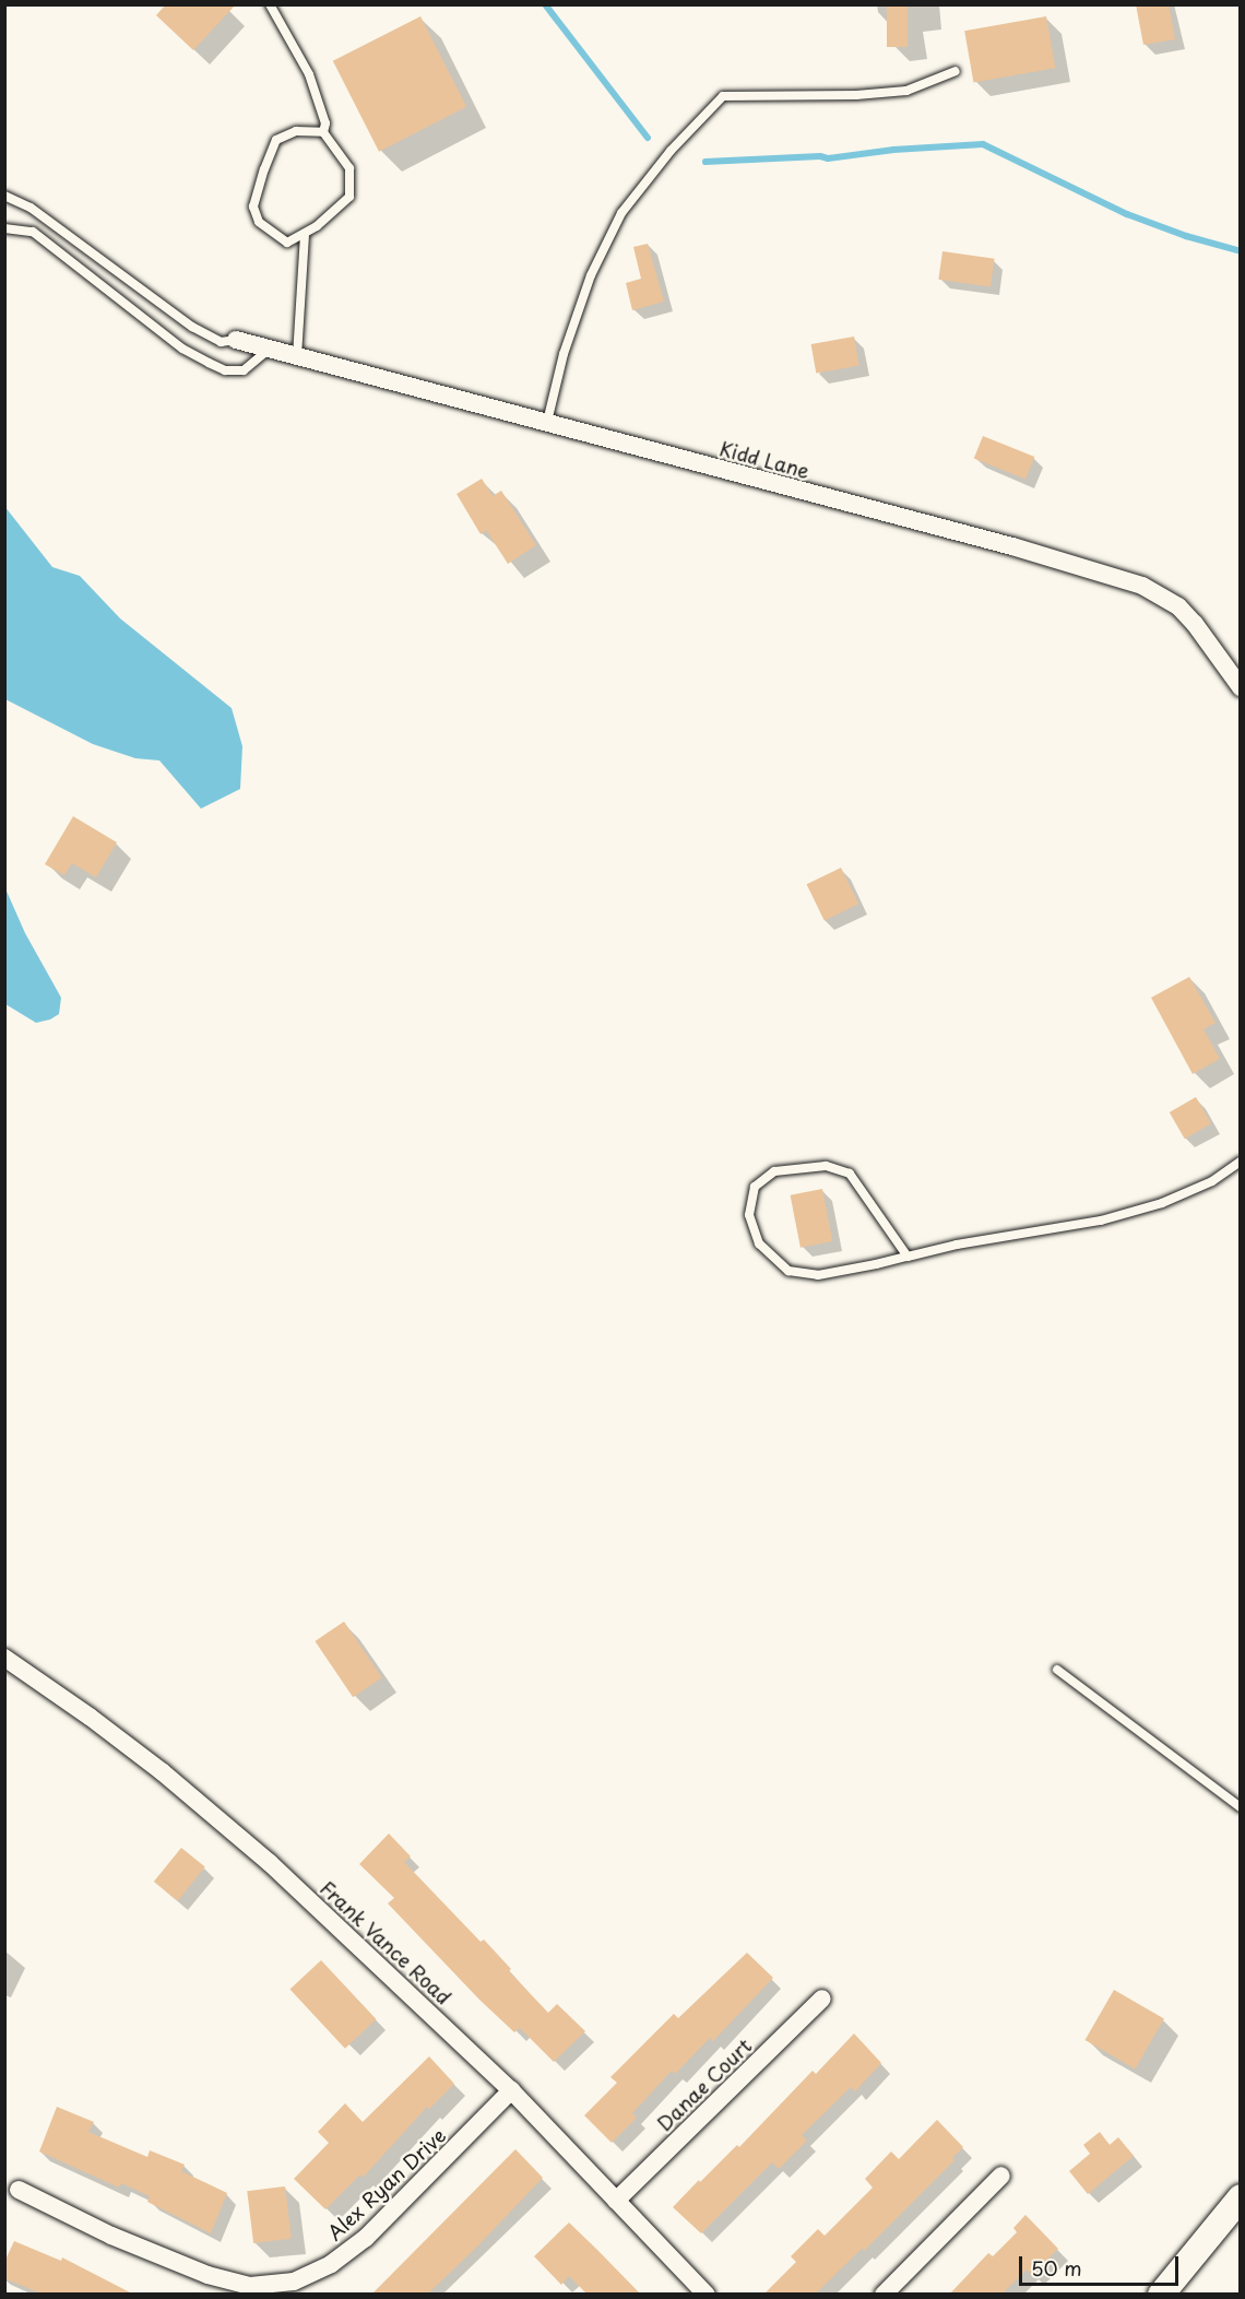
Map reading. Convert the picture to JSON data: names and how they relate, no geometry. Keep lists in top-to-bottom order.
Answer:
{
  "streets": {
    "street": [
      "Kidd Lane",
      "Frank Vance Road",
      "Danae Court",
      "Alex Ryan Drive"
    ]
  },
  "crossings": [
    ["Frank Vance Road", "Danae Court"],
    ["Frank Vance Road", "Alex Ryan Drive"]
  ],
  "scale_bar": "50 m"
}
